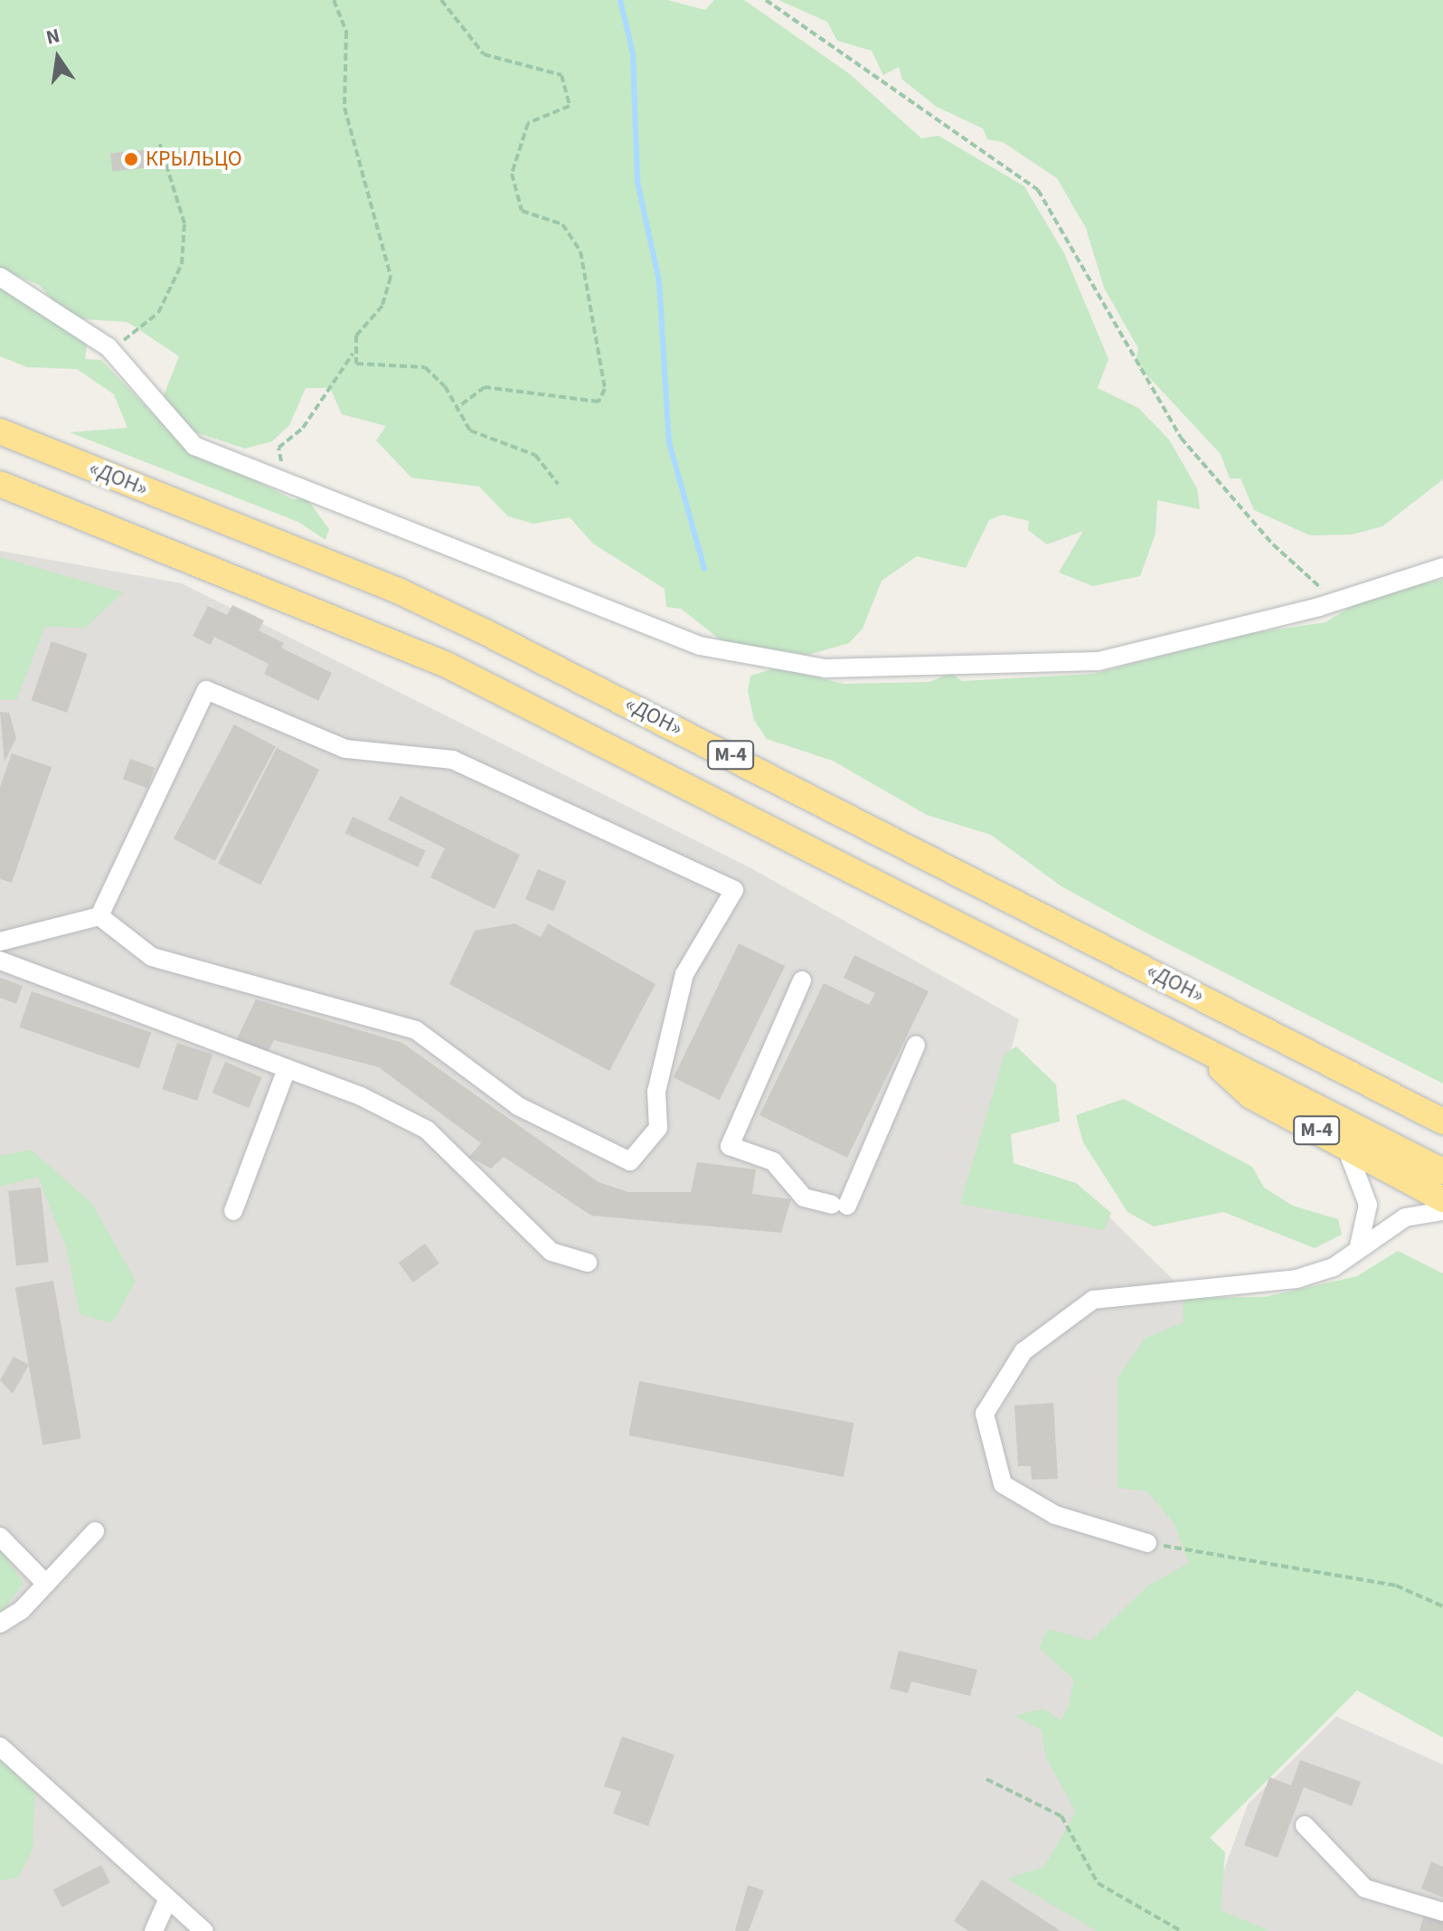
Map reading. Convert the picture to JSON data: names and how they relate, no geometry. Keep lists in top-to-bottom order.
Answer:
{
  "streets": {
    "highway": ["«ДОН»", "М-4"]
  },
  "places": ["КРЫЛЬЦО"],
  "north": "top"
}
